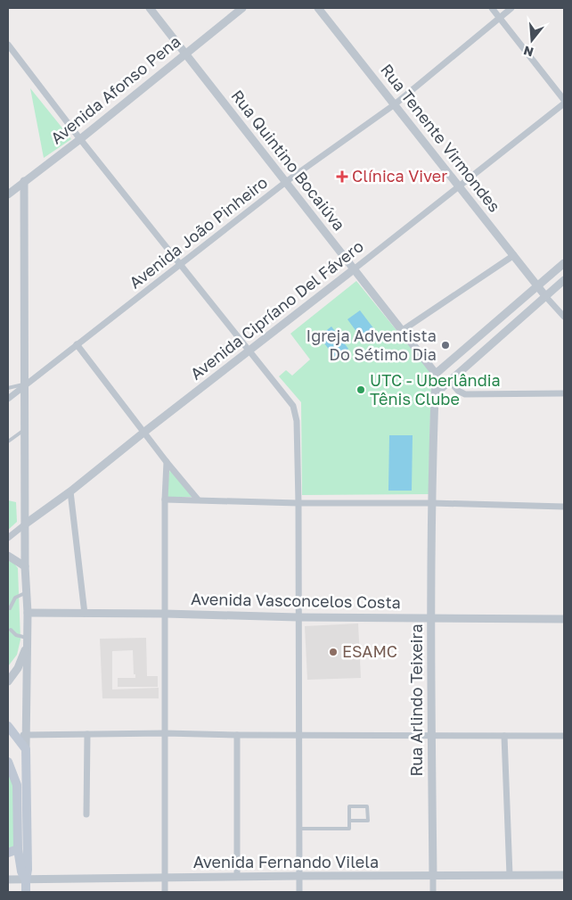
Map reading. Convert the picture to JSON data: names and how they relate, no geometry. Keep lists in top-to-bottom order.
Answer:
{
  "streets": {
    "street": [
      "Avenida Afonso Pena",
      "Rua Tenente Virmondes",
      "Rua Quintino Bocaiúva",
      "Avenida João Pinheiro",
      "Avenida Cipríano Del Fávero",
      "Avenida Vasconcelos Costa",
      "Rua Arlindo Teixeira",
      "Avenida Fernando Vilela"
    ]
  },
  "crossings": [
    ["Avenida Afonso Pena", "Rua Quintino Bocaiúva"],
    ["Rua Tenente Virmondes", "Avenida João Pinheiro"],
    ["Rua Tenente Virmondes", "Avenida Cipríano Del Fávero"],
    ["Rua Quintino Bocaiúva", "Avenida João Pinheiro"],
    ["Rua Quintino Bocaiúva", "Avenida Cipríano Del Fávero"],
    ["Rua Quintino Bocaiúva", "Rua Arlindo Teixeira"],
    ["Avenida Vasconcelos Costa", "Rua Arlindo Teixeira"],
    ["Rua Arlindo Teixeira", "Avenida Fernando Vilela"]
  ],
  "places": {
    "health": ["Clínica Viver"],
    "other": ["Igreja Adventista Do Sétimo Dia", "UTC - Uberlândia Tênis Clube", "ESAMC"]
  },
  "north": "bottom"
}
